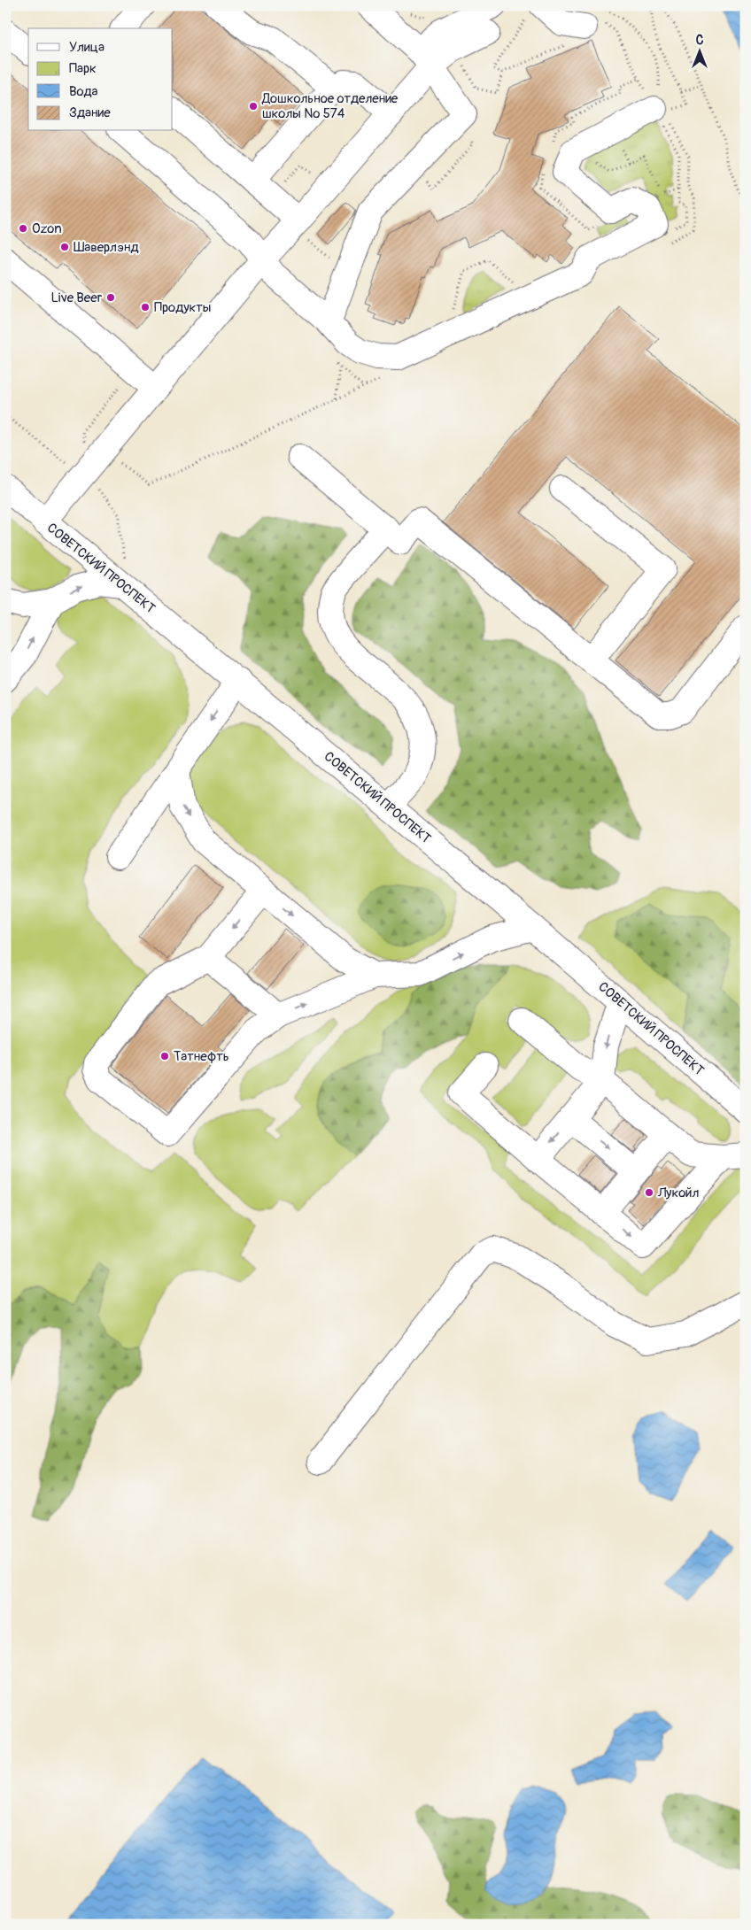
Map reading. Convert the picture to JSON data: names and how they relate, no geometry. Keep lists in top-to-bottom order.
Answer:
{
  "streets": {
    "main road": ["СОВЕТСКИЙ ПРОСПЕКТ"]
  },
  "places": [
    "Дошкольное отделение школы № 574",
    "Ozon",
    "Шаверлэнд",
    "Live Beer",
    "Продукты",
    "Татнефть",
    "Лукойл"
  ],
  "legend": [
    "Улица",
    "Парк",
    "Вода",
    "Здание"
  ],
  "north": "top"
}
